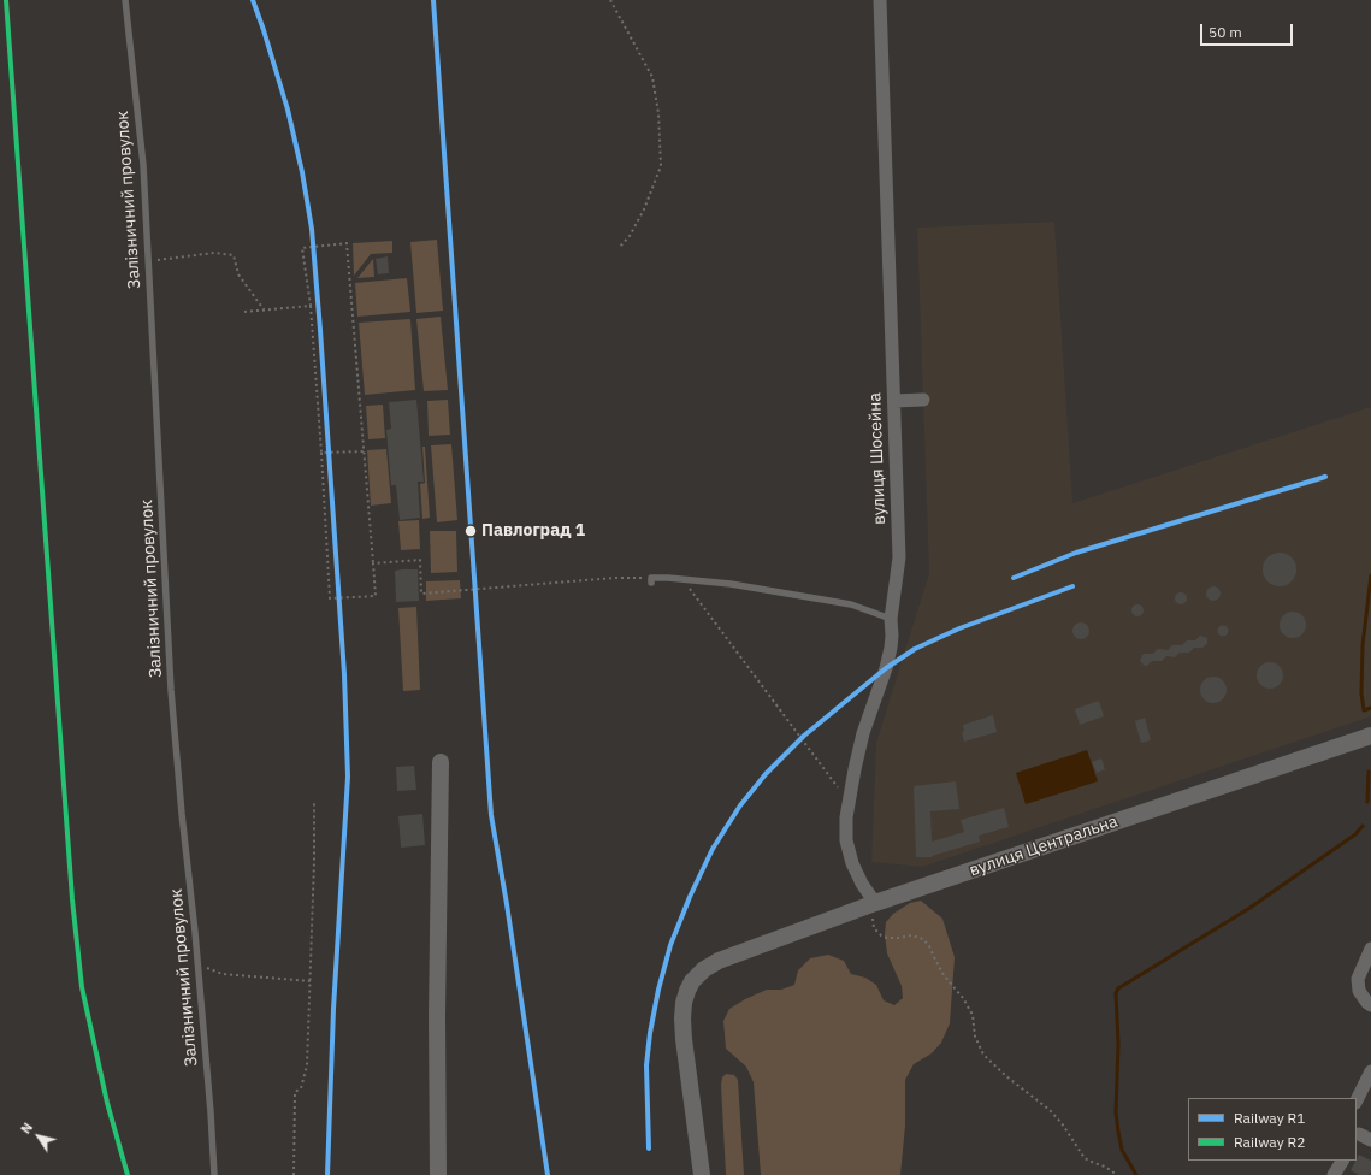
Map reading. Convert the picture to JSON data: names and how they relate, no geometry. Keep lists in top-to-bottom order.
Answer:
{
  "streets": {
    "street": ["вулиця Шосейна", "вулиця Центральна"],
    "lane": ["Залізничний провулок"]
  },
  "crossings": [
    ["вулиця Шосейна", "вулиця Центральна"]
  ],
  "places": ["Павлоград 1"],
  "lines": ["rail line R1", "rail line R2"],
  "legend": ["Railway R1", "Railway R2"],
  "scale_bar": "50 m",
  "north": "top left"
}
